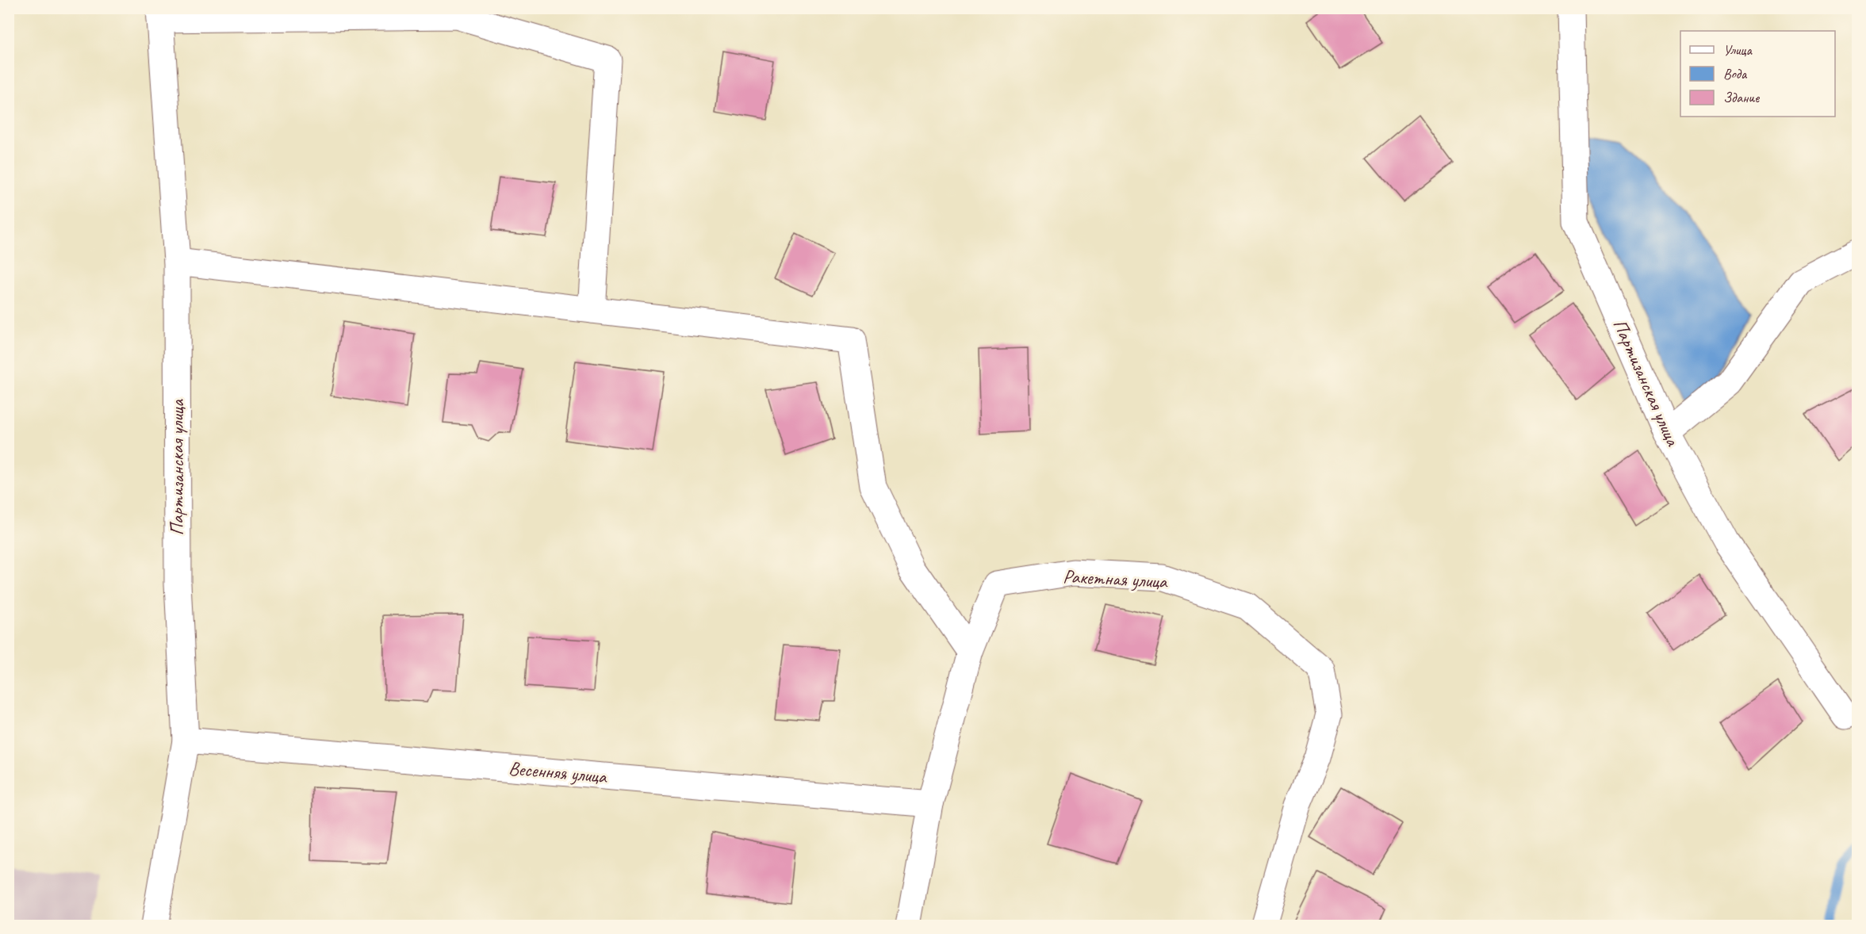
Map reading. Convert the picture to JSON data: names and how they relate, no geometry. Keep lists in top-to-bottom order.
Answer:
{
  "streets": {
    "street": ["Партизанская улица", "Ракетная улица", "Весенняя улица"]
  },
  "crossings": [
    ["Партизанская улица", "Весенняя улица"],
    ["Ракетная улица", "Весенняя улица"]
  ],
  "legend": ["Улица", "Вода", "Здание"]
}
